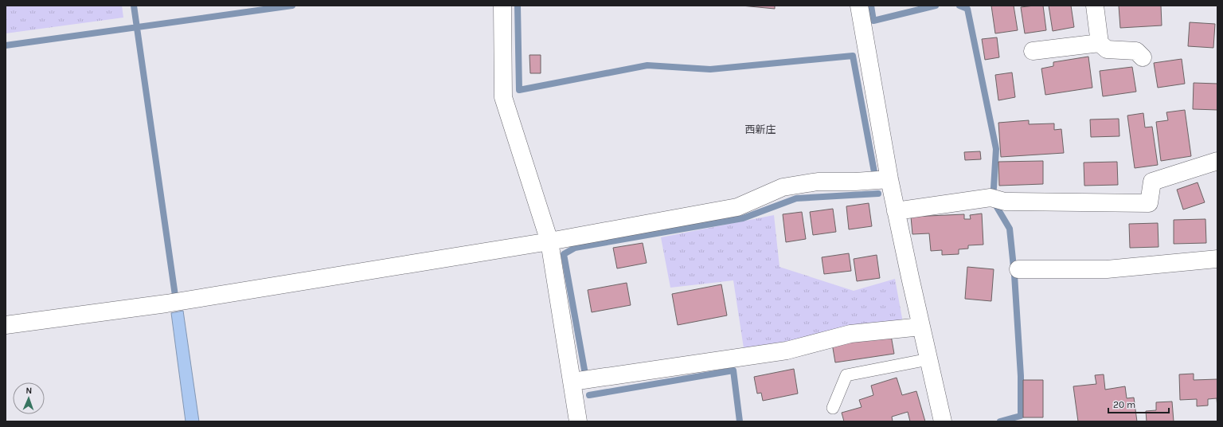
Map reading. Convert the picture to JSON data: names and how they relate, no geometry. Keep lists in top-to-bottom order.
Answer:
{
  "districts": ["西新庄"],
  "scale_bar": "20 m",
  "north": "top"
}
